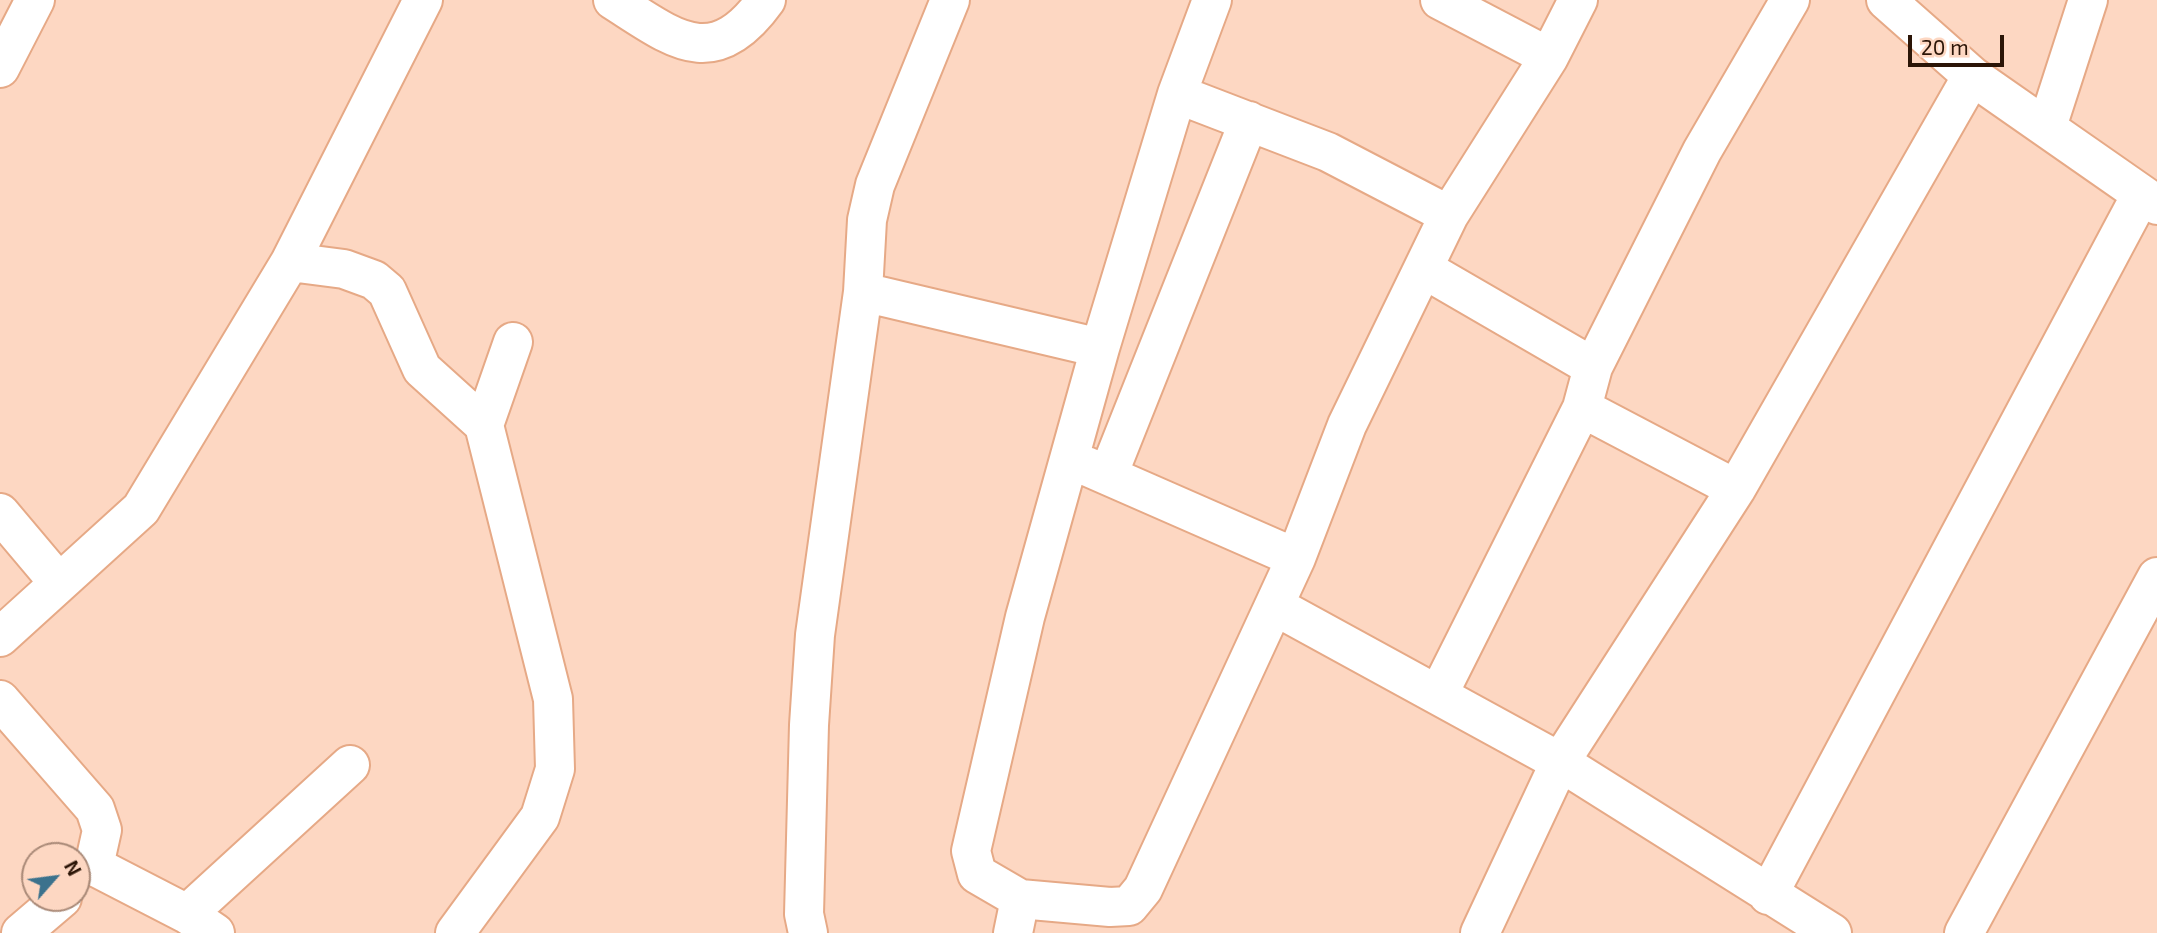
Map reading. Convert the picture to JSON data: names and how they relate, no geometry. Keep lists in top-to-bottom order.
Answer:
{
  "scale_bar": "20 m",
  "north": "top right"
}
